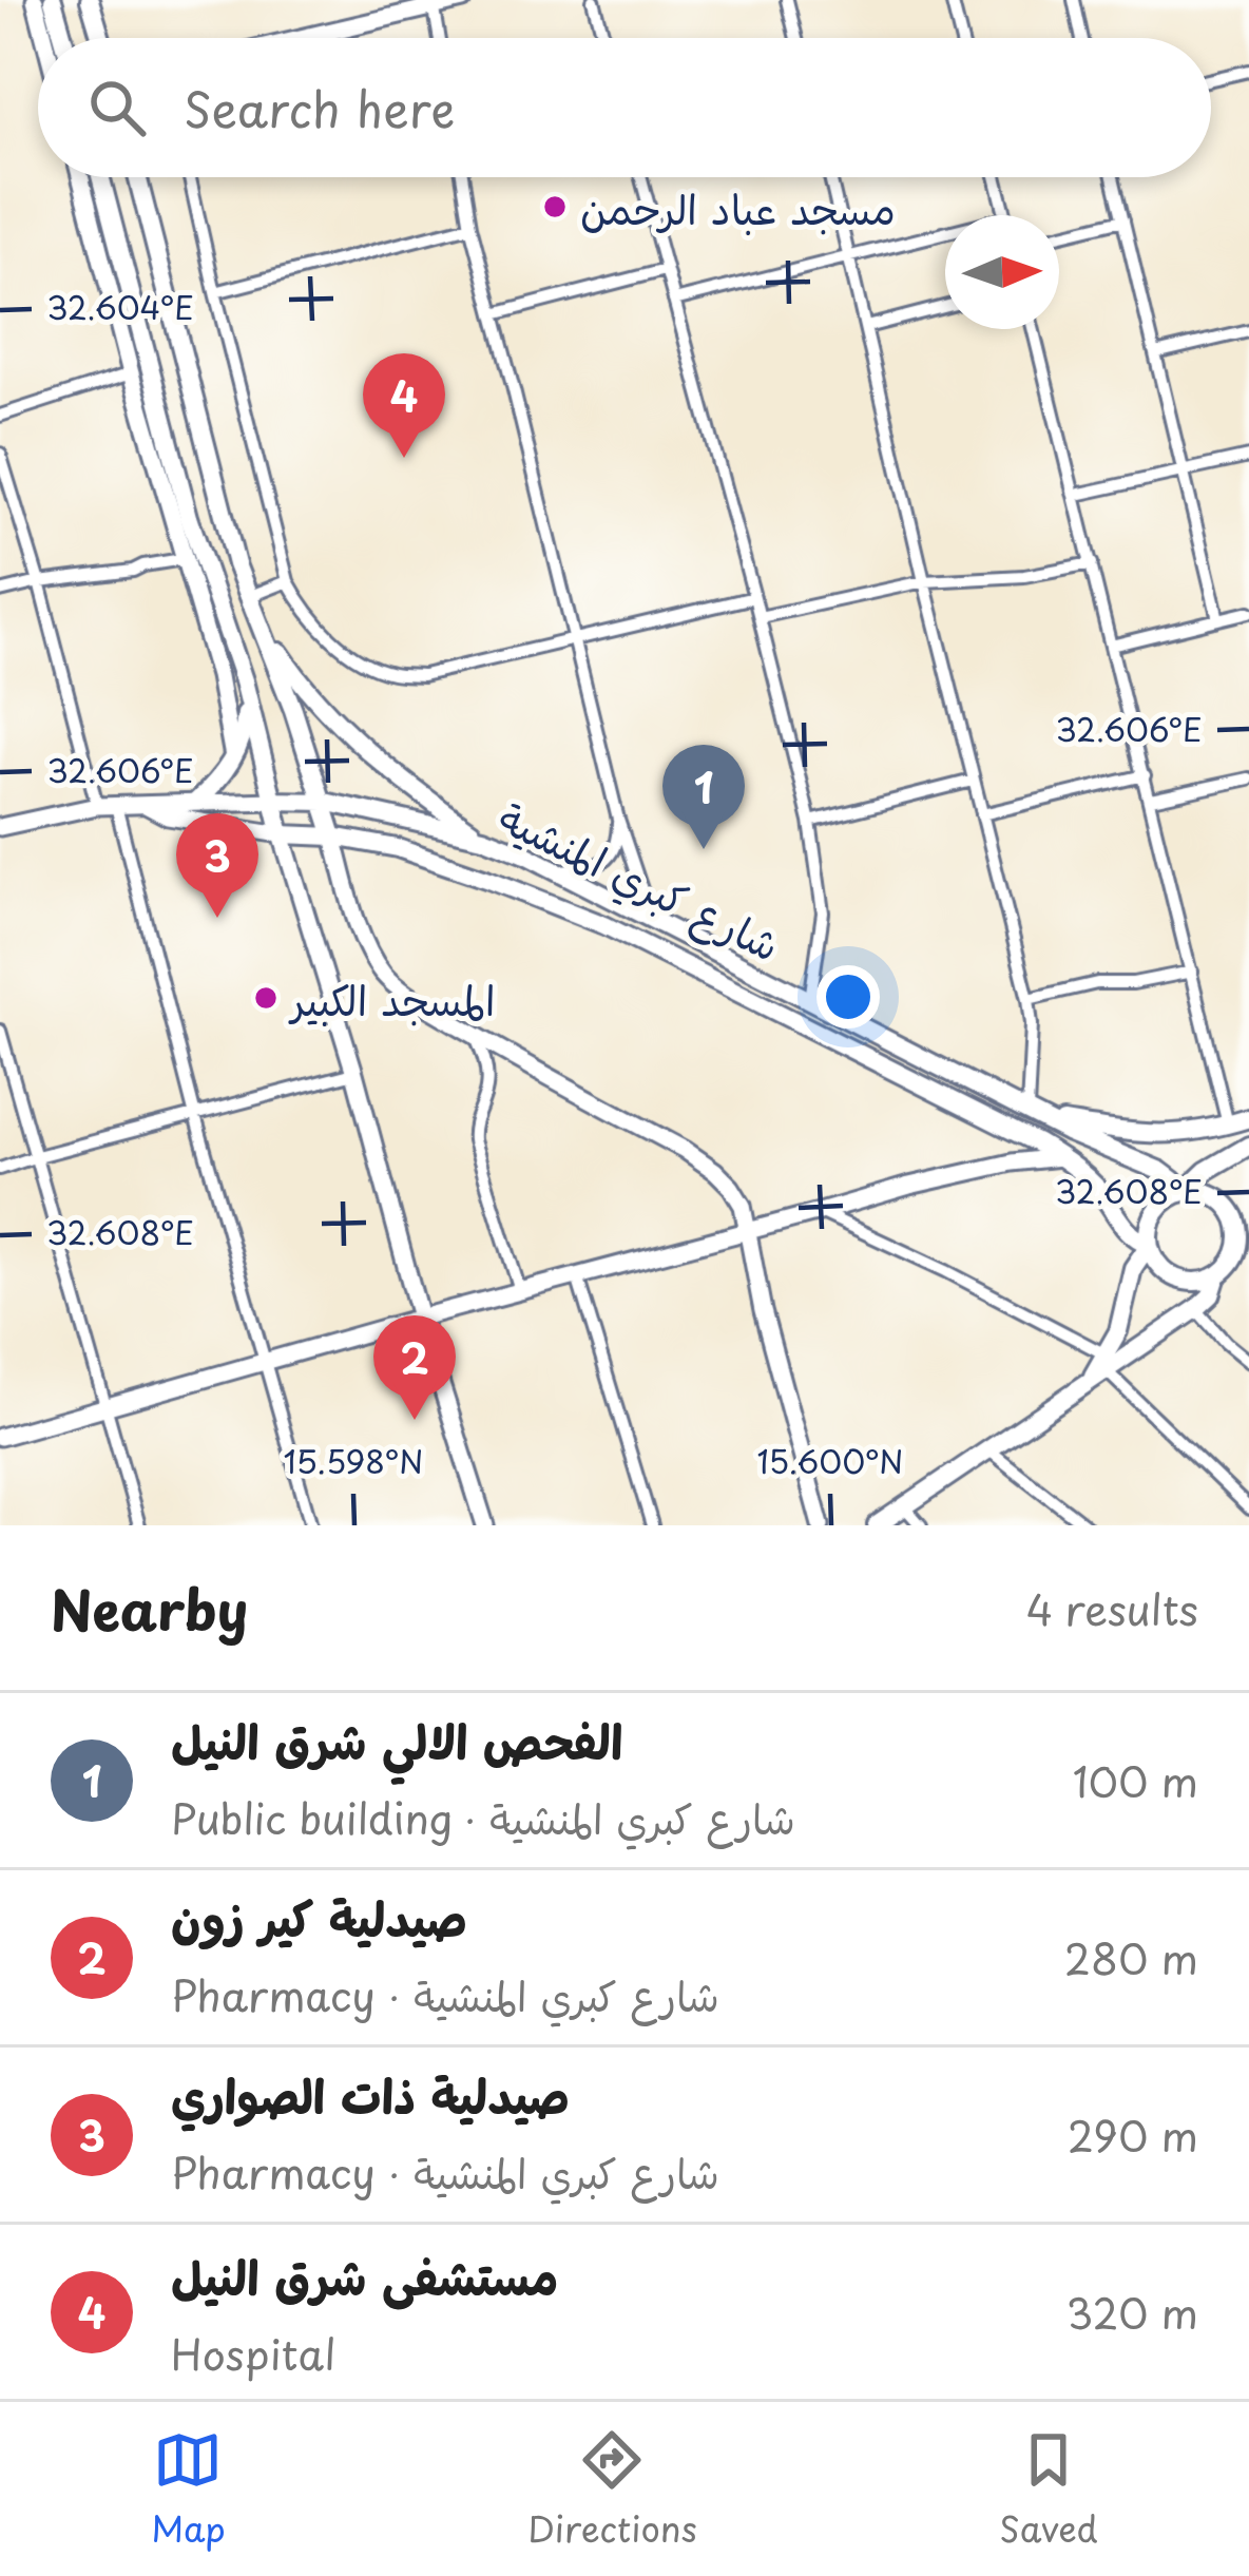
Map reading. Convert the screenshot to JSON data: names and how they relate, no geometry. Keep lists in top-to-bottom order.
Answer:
{
  "streets": {
    "main road": ["شارع كبري المنشية"]
  },
  "places": ["مسجد عباد الرحمن", "المسجد الكبير"],
  "north": "right",
  "page": {
    "search": "Search here",
    "pins": [
      "4",
      "1",
      "3",
      "2"
    ],
    "heading": ["Nearby", "4 results"],
    "list": [
      {
        "mark": "1",
        "name": "الفحص الالي شرق النيل",
        "note": "Public building · شارع كبري المنشية",
        "value": "100 m"
      },
      {
        "mark": "2",
        "name": "صيدلية كير زون",
        "note": "Pharmacy · شارع كبري المنشية",
        "value": "280 m"
      },
      {
        "mark": "3",
        "name": "صيدلية ذات الصواري",
        "note": "Pharmacy · شارع كبري المنشية",
        "value": "290 m"
      },
      {
        "mark": "4",
        "name": "مستشفى شرق النيل",
        "note": "Hospital",
        "value": "320 m"
      }
    ],
    "nav": ["Map", "Directions", "Saved"]
  },
  "coordinates": [
    "32.604°E",
    "32.606°E",
    "32.608°E",
    "15.598°N",
    "15.600°N"
  ]
}
